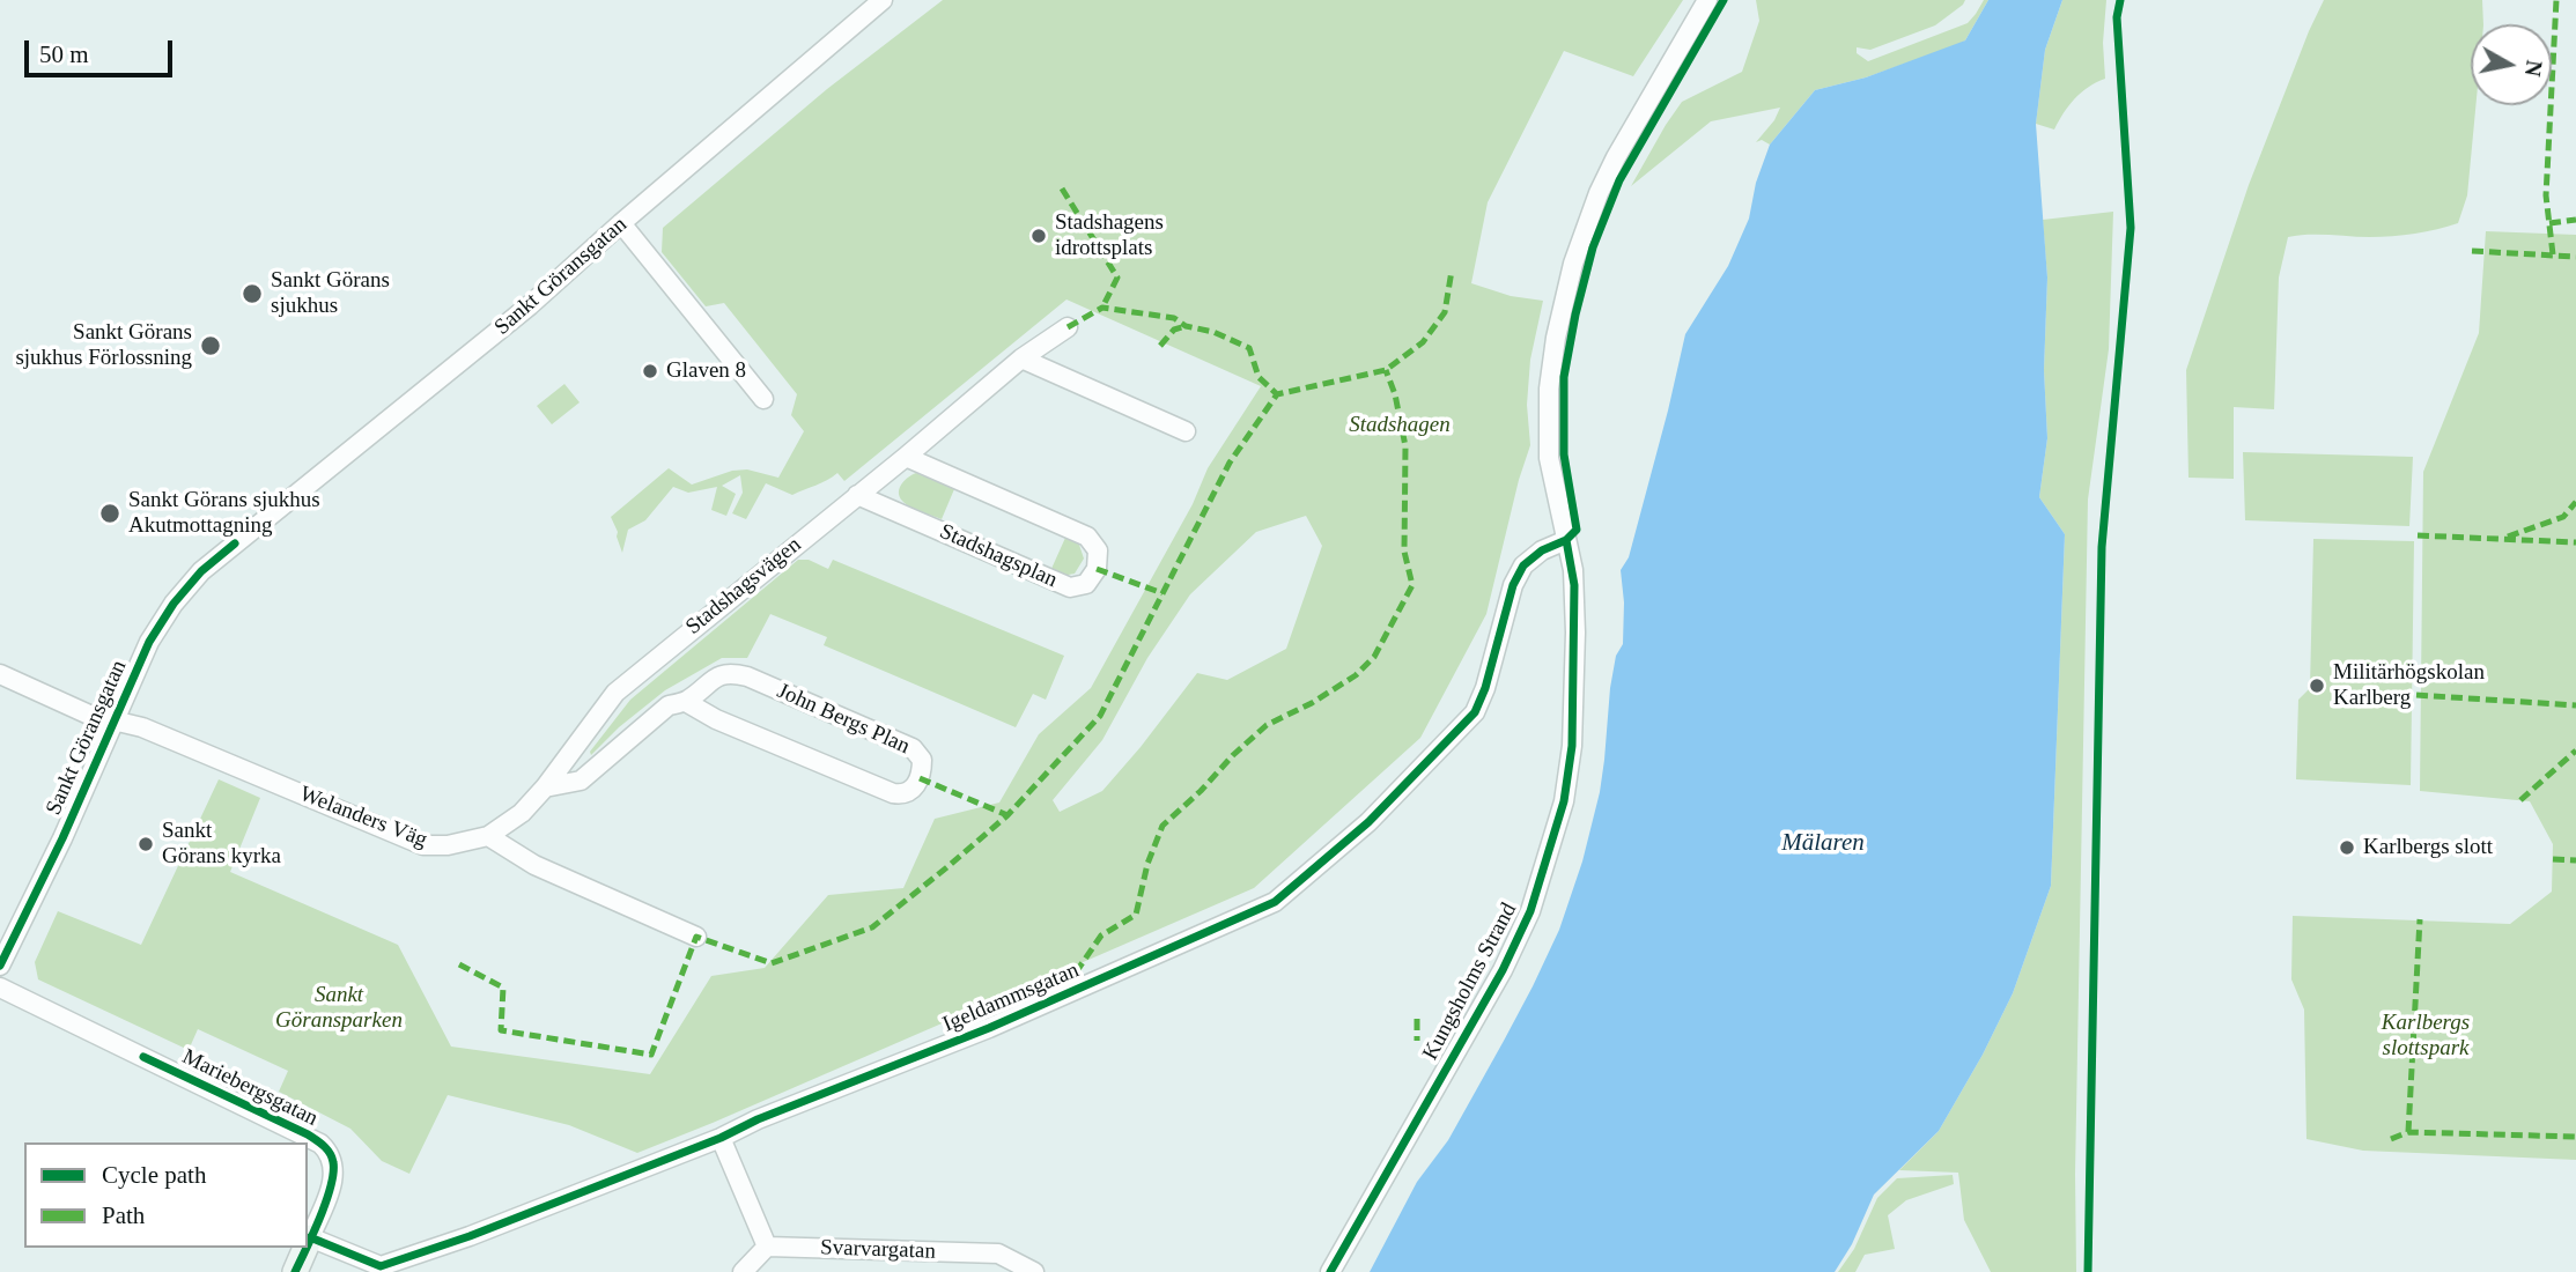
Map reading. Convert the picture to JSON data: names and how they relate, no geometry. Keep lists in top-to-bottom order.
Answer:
{
  "streets": {
    "street": [
      "Sankt Göransgatan",
      "Stadshagsplan",
      "Stadshagsvägen",
      "John Bergs Plan",
      "Welanders Väg",
      "Kungsholms Strand",
      "Igeldammsgatan",
      "Mariebergsgatan",
      "Svarvargatan"
    ]
  },
  "crossings": [
    ["Sankt Göransgatan", "Welanders Väg"],
    ["Stadshagsplan", "Stadshagsvägen"],
    ["Stadshagsvägen", "John Bergs Plan"],
    ["Stadshagsvägen", "Welanders Väg"],
    ["Kungsholms Strand", "Igeldammsgatan"],
    ["Igeldammsgatan", "Mariebergsgatan"]
  ],
  "water": ["Mälaren"],
  "parks": ["Stadshagen", "Sankt Göransparken", "Karlbergs slottspark"],
  "places": [
    "Stadshagens idrottsplats",
    "Sankt Görans sjukhus",
    "Sankt Görans sjukhus Förlossning",
    "Glaven 8",
    "Sankt Görans sjukhus Akutmottagning",
    "Militärhögskolan Karlberg",
    "Sankt Görans kyrka",
    "Karlbergs slott"
  ],
  "legend": ["Cycle path", "Path"],
  "scale_bar": "50 m",
  "north": "right"
}
